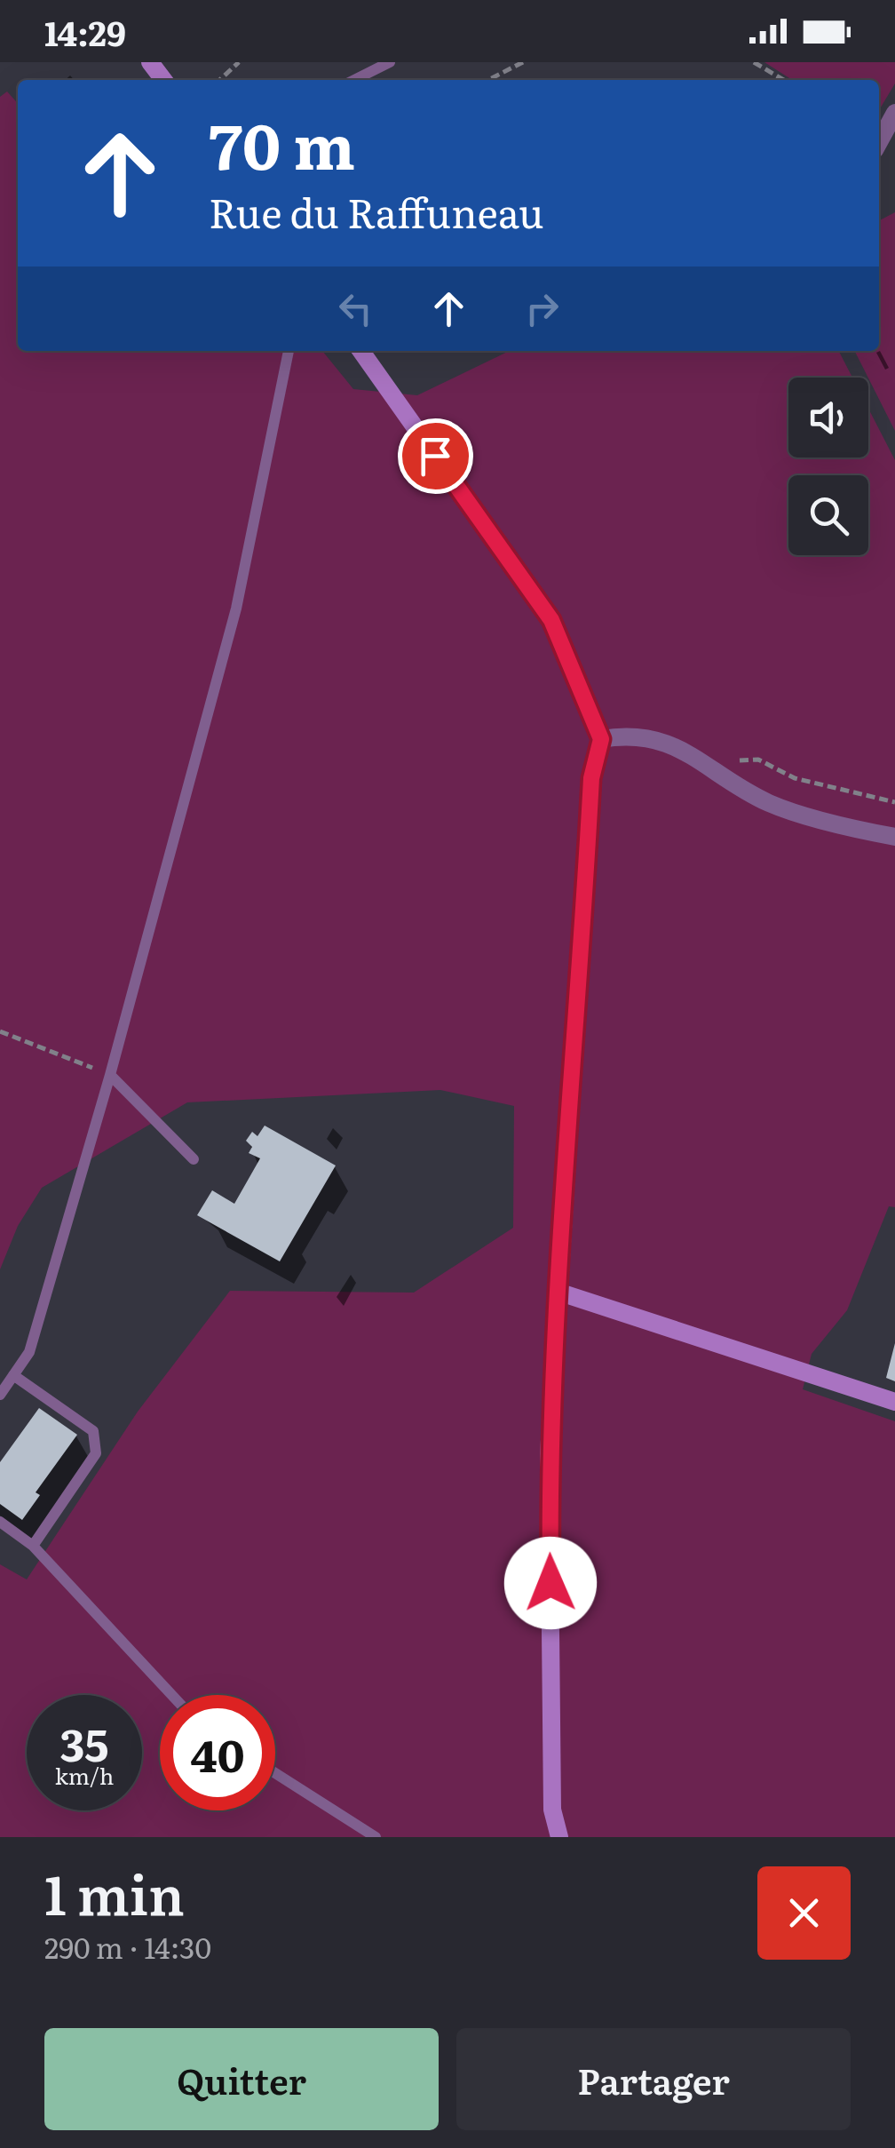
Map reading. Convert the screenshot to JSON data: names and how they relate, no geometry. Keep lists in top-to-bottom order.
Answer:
{
  "page": {
    "status": "14:29",
    "turn": ["70 m", "Rue du Raffuneau"],
    "speed": "35 km/h",
    "limit": "40",
    "heading": ["1 min", "290 m · 14:30"],
    "buttons": ["Quitter", "Partager"]
  }
}
